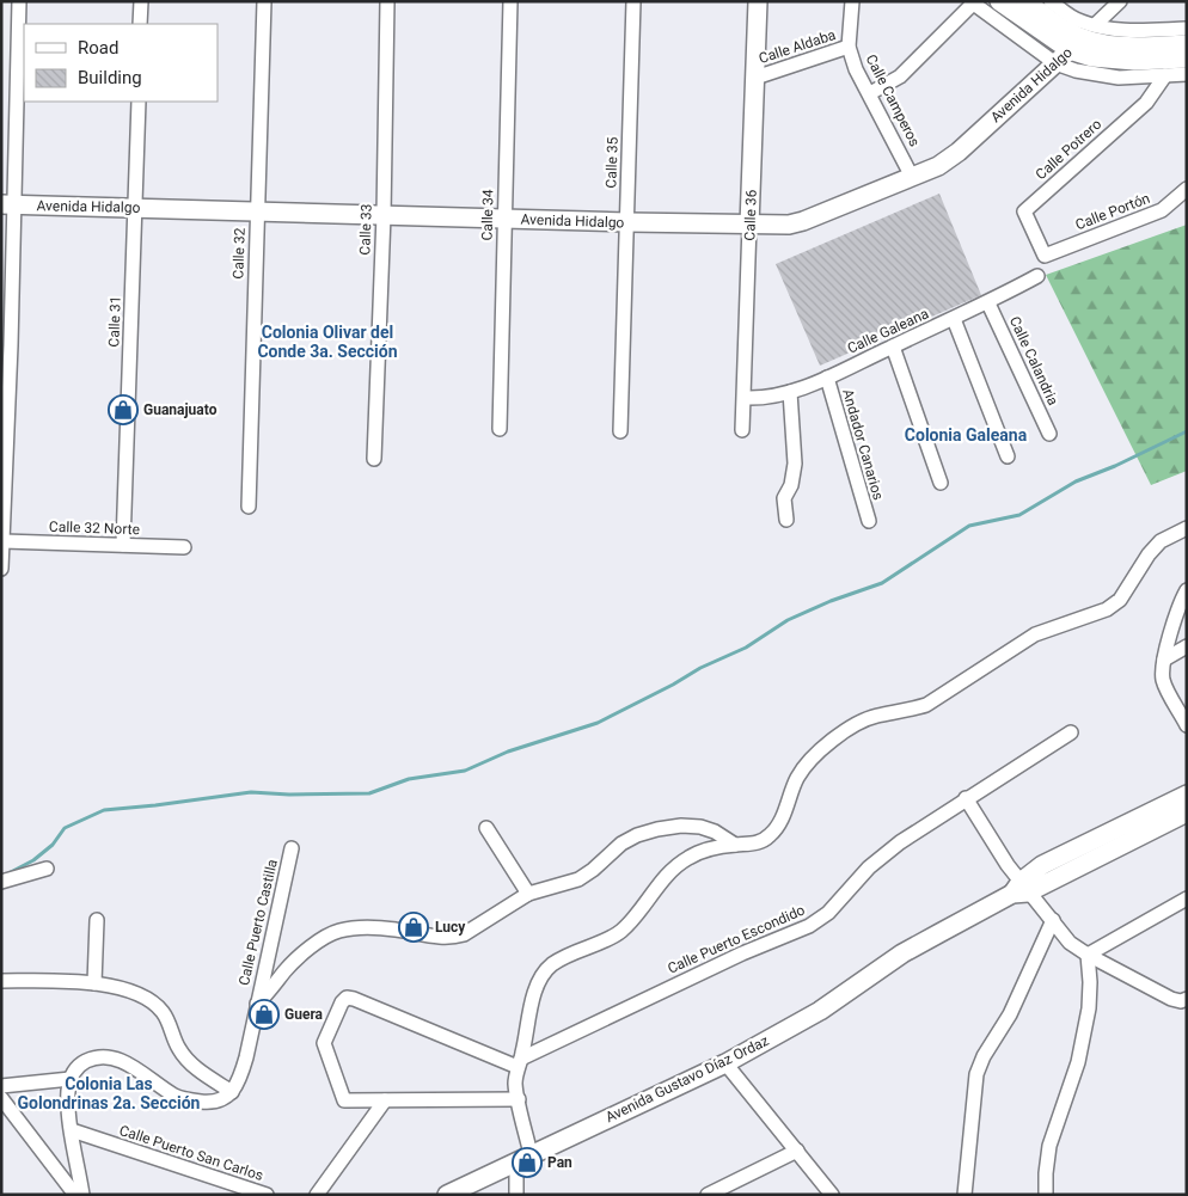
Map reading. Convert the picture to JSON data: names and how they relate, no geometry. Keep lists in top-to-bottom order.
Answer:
{
  "streets": {
    "street": [
      "Calle Aldaba",
      "Avenida Hidalgo",
      "Calle Camperos",
      "Calle Potrero",
      "Calle 35",
      "Calle Portón",
      "Calle 34",
      "Calle 36",
      "Calle 33",
      "Calle 32",
      "Calle 31",
      "Calle Galeana",
      "Calle Calandria",
      "Andador Canarios",
      "Calle 32 Norte",
      "Calle Puerto Castilla",
      "Calle Puerto Escondido",
      "Avenida Gustavo Díaz Ordaz",
      "Calle Puerto San Carlos"
    ]
  },
  "crossings": [
    ["Calle Aldaba", "Calle Camperos"],
    ["Calle Aldaba", "Calle 36"],
    ["Avenida Hidalgo", "Calle Camperos"],
    ["Avenida Hidalgo", "Calle 35"],
    ["Avenida Hidalgo", "Calle 34"],
    ["Avenida Hidalgo", "Calle 36"],
    ["Avenida Hidalgo", "Calle 33"],
    ["Avenida Hidalgo", "Calle 32"],
    ["Avenida Hidalgo", "Calle 31"],
    ["Calle Potrero", "Calle Portón"],
    ["Calle 36", "Calle Galeana"],
    ["Calle 31", "Calle 32 Norte"],
    ["Calle Galeana", "Calle Calandria"],
    ["Calle Galeana", "Andador Canarios"]
  ],
  "districts": ["Colonia Olivar del Conde 3a. Sección", "Colonia Galeana", "Colonia Las Golondrinas 2a. Sección"],
  "places": {
    "shop": [
      "Guanajuato",
      "Lucy",
      "Guera",
      "Pan"
    ]
  },
  "legend": ["Road", "Building"]
}
